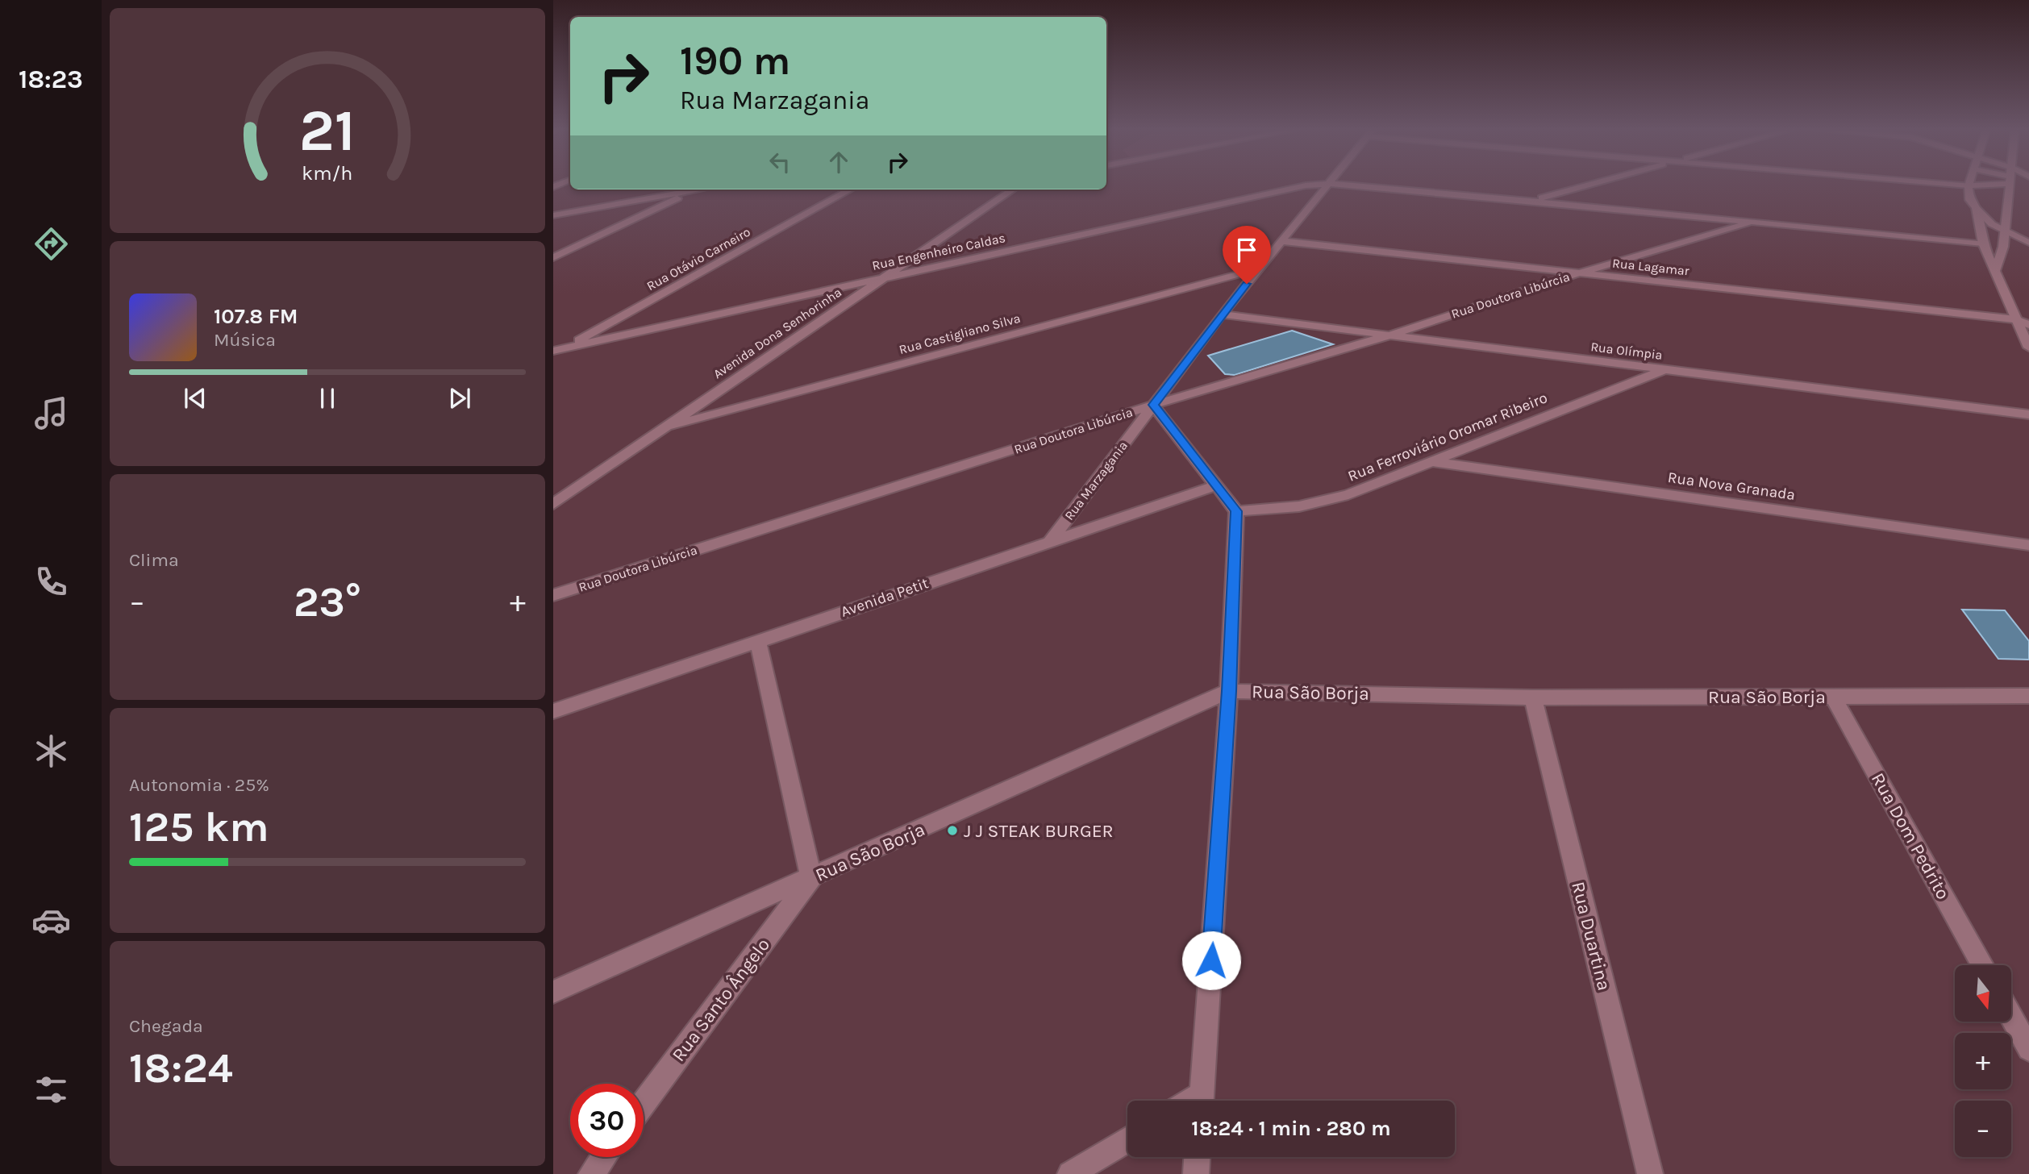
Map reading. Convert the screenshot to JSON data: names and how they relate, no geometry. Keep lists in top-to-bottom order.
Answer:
{
  "streets": {
    "street": [
      "Rua Engenheiro Caldas",
      "Rua Otávio Carneiro",
      "Rua Lagamar",
      "Rua Doutora Libúrcia",
      "Avenida Dona Senhorinha",
      "Rua Castigliano Silva",
      "Rua Olímpia",
      "Rua Ferroviário Oromar Ribeiro",
      "Rua Marzagania",
      "Rua Nova Granada",
      "Avenida Petit",
      "Rua São Borja",
      "Rua Dom Pedrito",
      "Rua Duartina",
      "Rua Santo Ângelo"
    ]
  },
  "crossings": [
    ["Rua Engenheiro Caldas", "Rua Otávio Carneiro"],
    ["Rua Engenheiro Caldas", "Rua Doutora Libúrcia"],
    ["Rua Engenheiro Caldas", "Avenida Dona Senhorinha"],
    ["Rua Engenheiro Caldas", "Rua Marzagania"],
    ["Rua Lagamar", "Rua Doutora Libúrcia"],
    ["Rua Lagamar", "Rua Marzagania"],
    ["Rua Doutora Libúrcia", "Rua Olímpia"],
    ["Rua Doutora Libúrcia", "Rua Marzagania"],
    ["Avenida Dona Senhorinha", "Rua Castigliano Silva"],
    ["Rua Castigliano Silva", "Rua Marzagania"],
    ["Rua Olímpia", "Rua Ferroviário Oromar Ribeiro"],
    ["Rua Olímpia", "Rua Marzagania"],
    ["Rua Ferroviário Oromar Ribeiro", "Rua Nova Granada"],
    ["Rua Marzagania", "Avenida Petit"],
    ["Rua São Borja", "Rua Dom Pedrito"],
    ["Rua São Borja", "Rua Duartina"],
    ["Rua São Borja", "Rua Santo Ângelo"]
  ],
  "places": ["J J STEAK BURGER"],
  "north": "bottom",
  "page": {
    "tabs": "18:23",
    "turn": ["190 m", "Rua Marzagania"],
    "song": ["107.8 FM", "Música"],
    "tile": [
      "Clima",
      ["Autonomia · 25%", "125 km"],
      ["Chegada", "18:24"]
    ],
    "heat": ["−", "23°", "+"],
    "map_buttons": ["+", "−"],
    "limit": "30",
    "trip": "18:24 · 1 min · 280 m",
    "gauge": ["21", "km/h"]
  }
}
